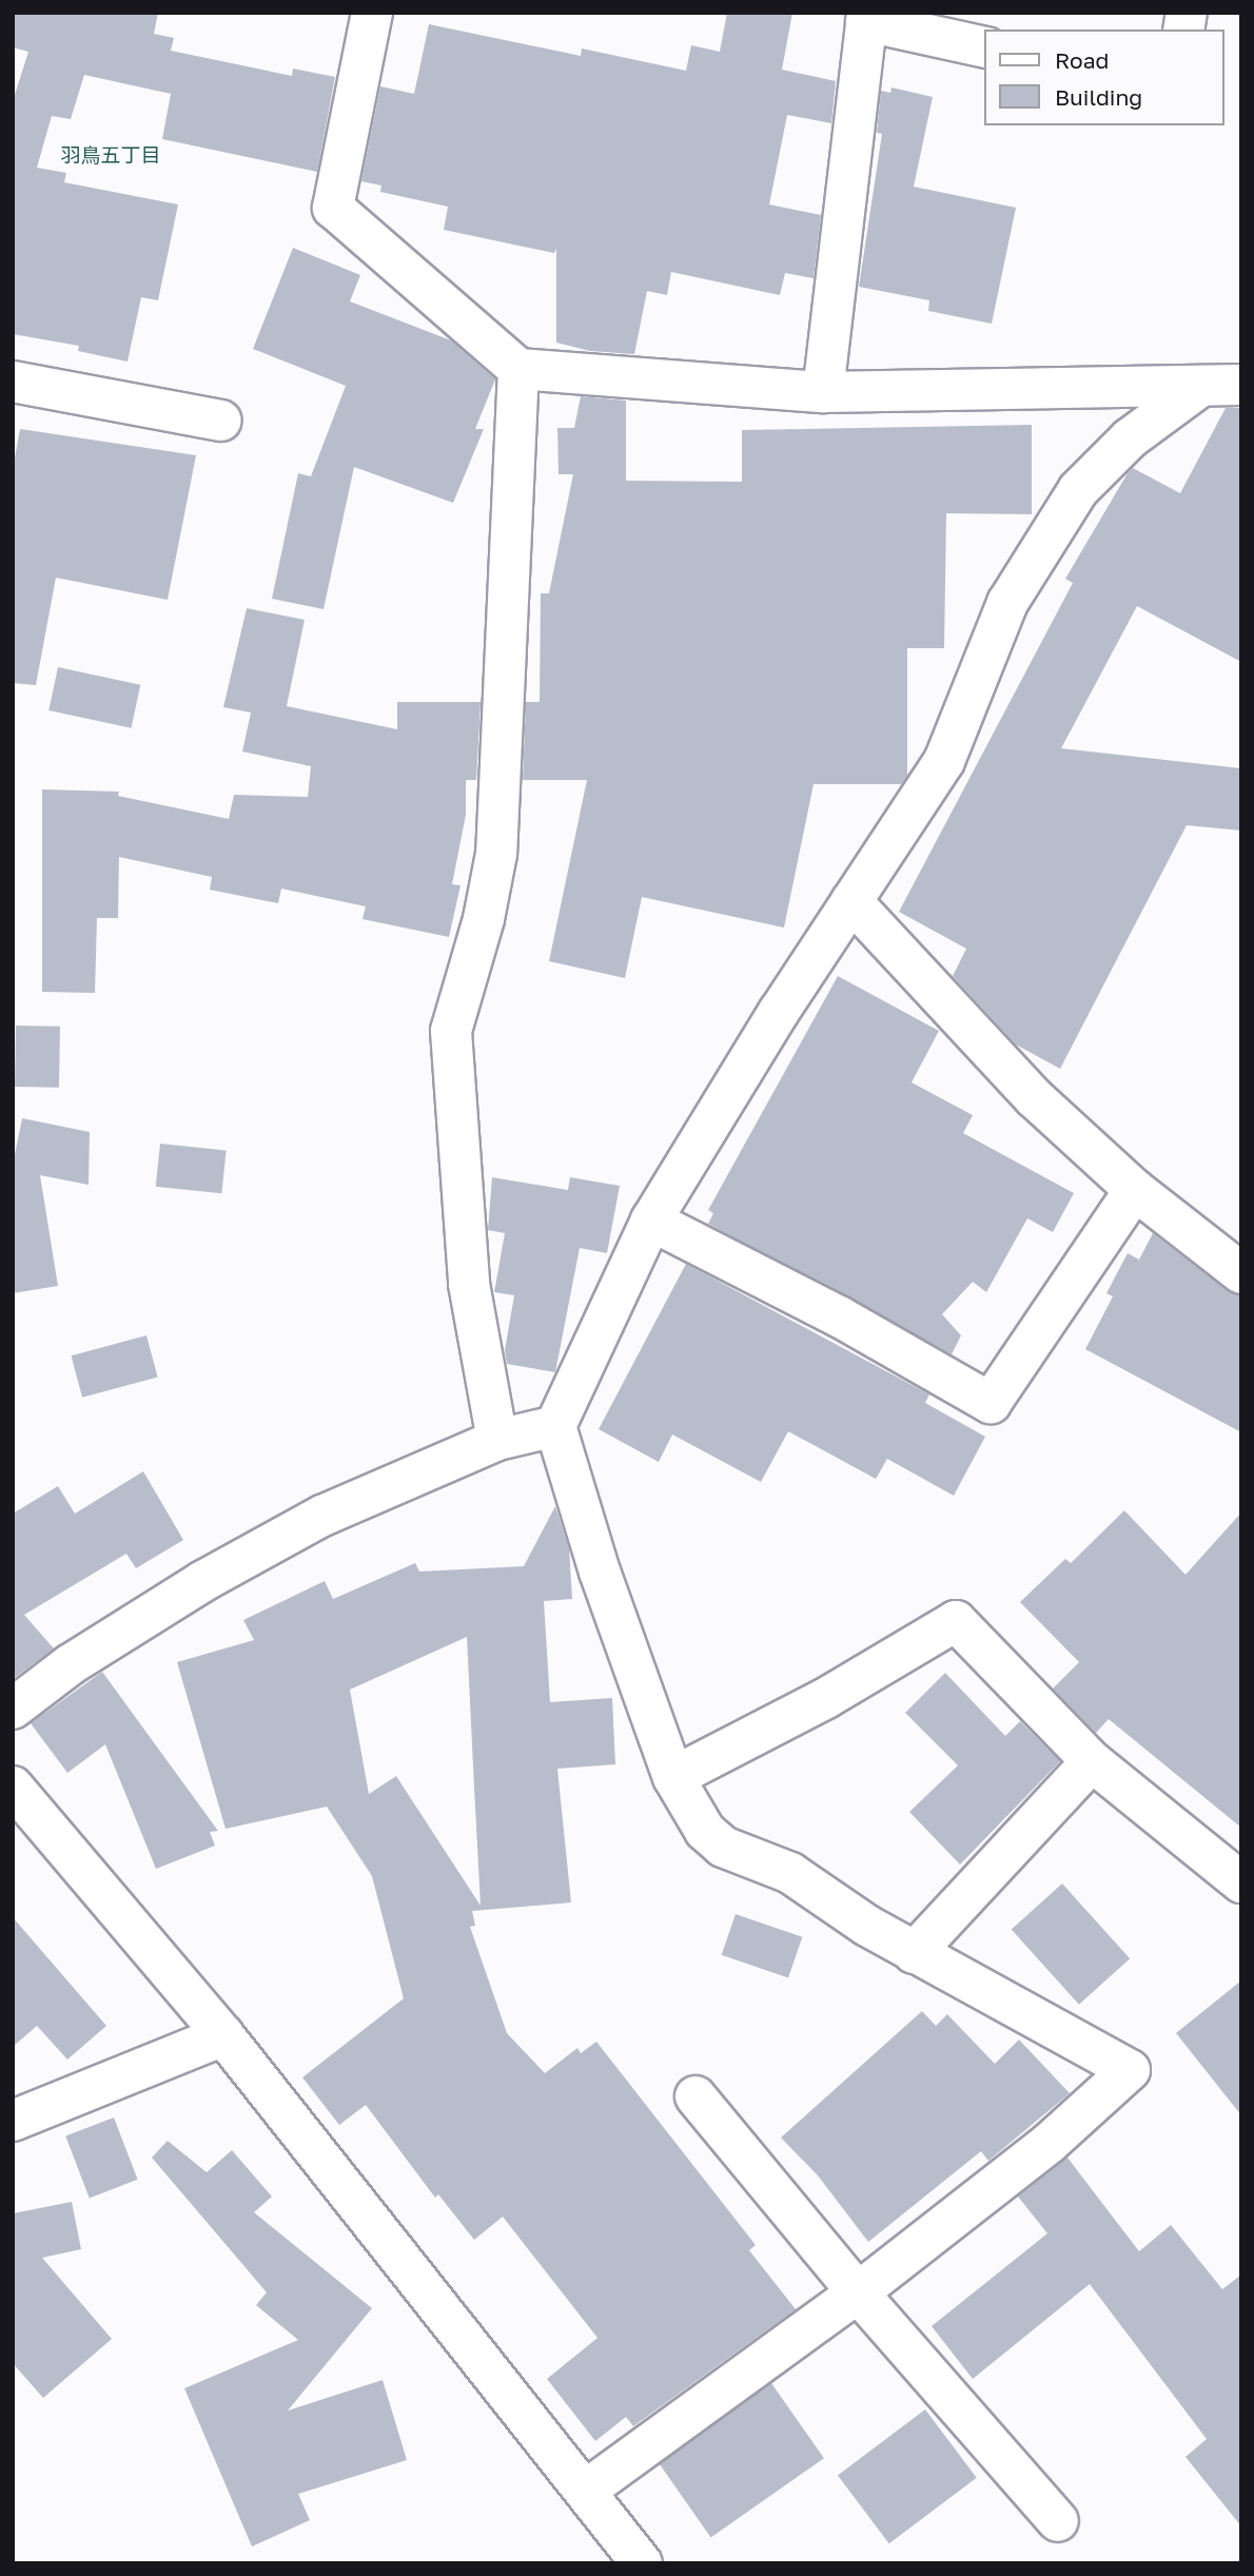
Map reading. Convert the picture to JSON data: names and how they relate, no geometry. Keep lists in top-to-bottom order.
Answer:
{
  "districts": ["羽鳥五丁目"],
  "legend": ["Road", "Building"]
}
